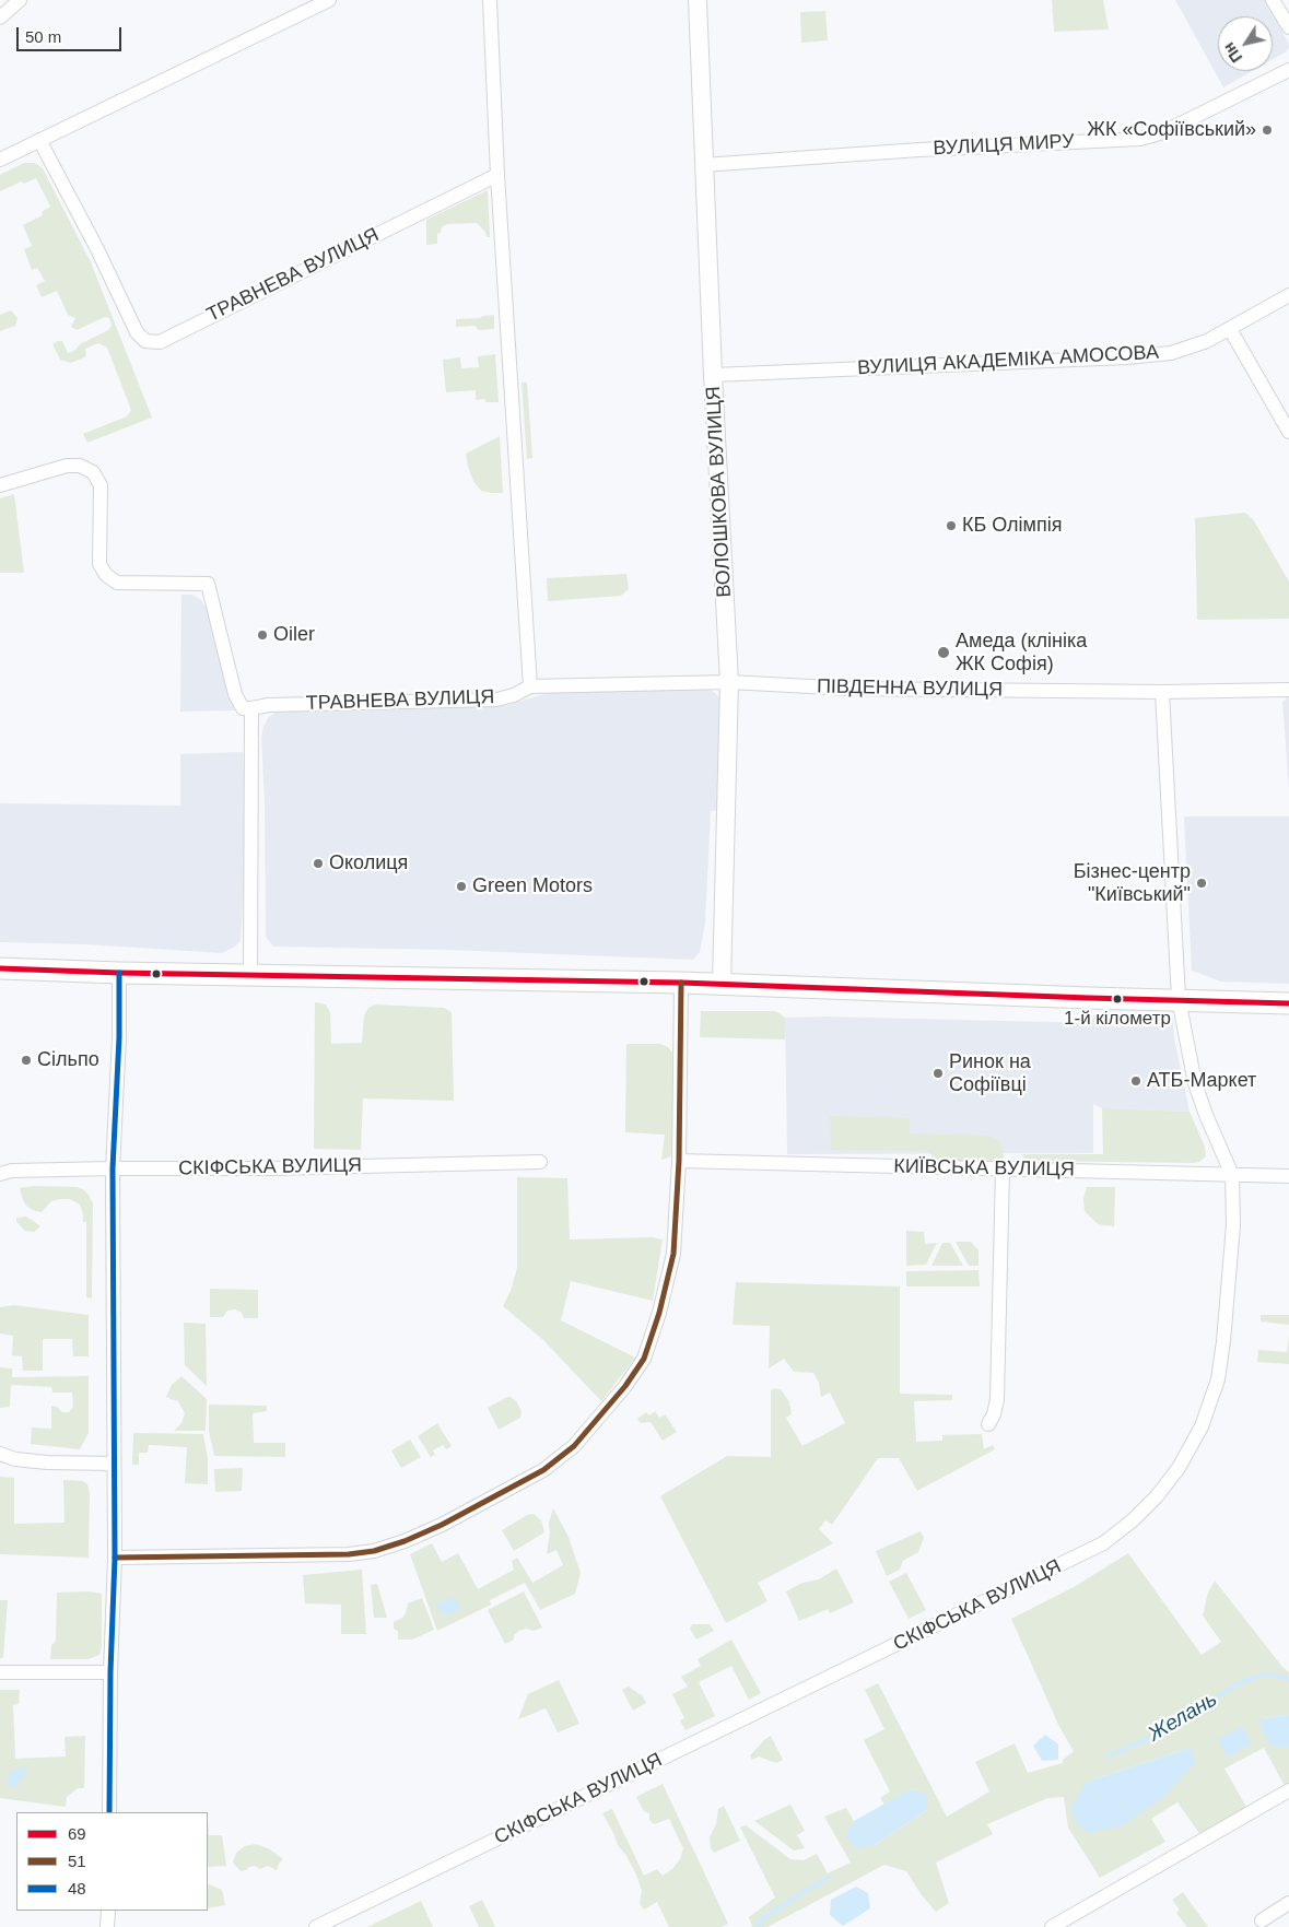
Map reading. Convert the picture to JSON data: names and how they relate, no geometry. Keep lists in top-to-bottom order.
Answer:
{
  "streets": {
    "street": [
      "ВУЛИЦЯ МИРУ",
      "ТРАВНЕВА ВУЛИЦЯ",
      "ВУЛИЦЯ АКАДЕМІКА АМОСОВА",
      "ВОЛОШКОВА ВУЛИЦЯ",
      "ПІВДЕННА ВУЛИЦЯ",
      "СКІФСЬКА ВУЛИЦЯ",
      "КИЇВСЬКА ВУЛИЦЯ"
    ]
  },
  "crossings": [
    ["ВУЛИЦЯ МИРУ", "ВОЛОШКОВА ВУЛИЦЯ"],
    ["ТРАВНЕВА ВУЛИЦЯ", "ПІВДЕННА ВУЛИЦЯ"],
    ["ВУЛИЦЯ АКАДЕМІКА АМОСОВА", "ВОЛОШКОВА ВУЛИЦЯ"],
    ["ВОЛОШКОВА ВУЛИЦЯ", "ПІВДЕННА ВУЛИЦЯ"],
    ["ПІВДЕННА ВУЛИЦЯ", "СКІФСЬКА ВУЛИЦЯ"],
    ["СКІФСЬКА ВУЛИЦЯ", "КИЇВСЬКА ВУЛИЦЯ"]
  ],
  "water": ["Желань"],
  "places": [
    "ЖК «Софіївський»",
    "КБ Олімпія",
    "Oiler",
    "Амеда (клініка ЖК Софія)",
    "Околиця",
    "Бізнес-центр \"Київський\"",
    "Green Motors",
    "1-й кілометр",
    "Сільпо",
    "Ринок на Софіївці",
    "АТБ-Маркет"
  ],
  "lines": ["transit line 69", "transit line 48", "transit line 51"],
  "legend": ["69", "51", "48"],
  "scale_bar": "50 m",
  "north": "bottom left"
}
